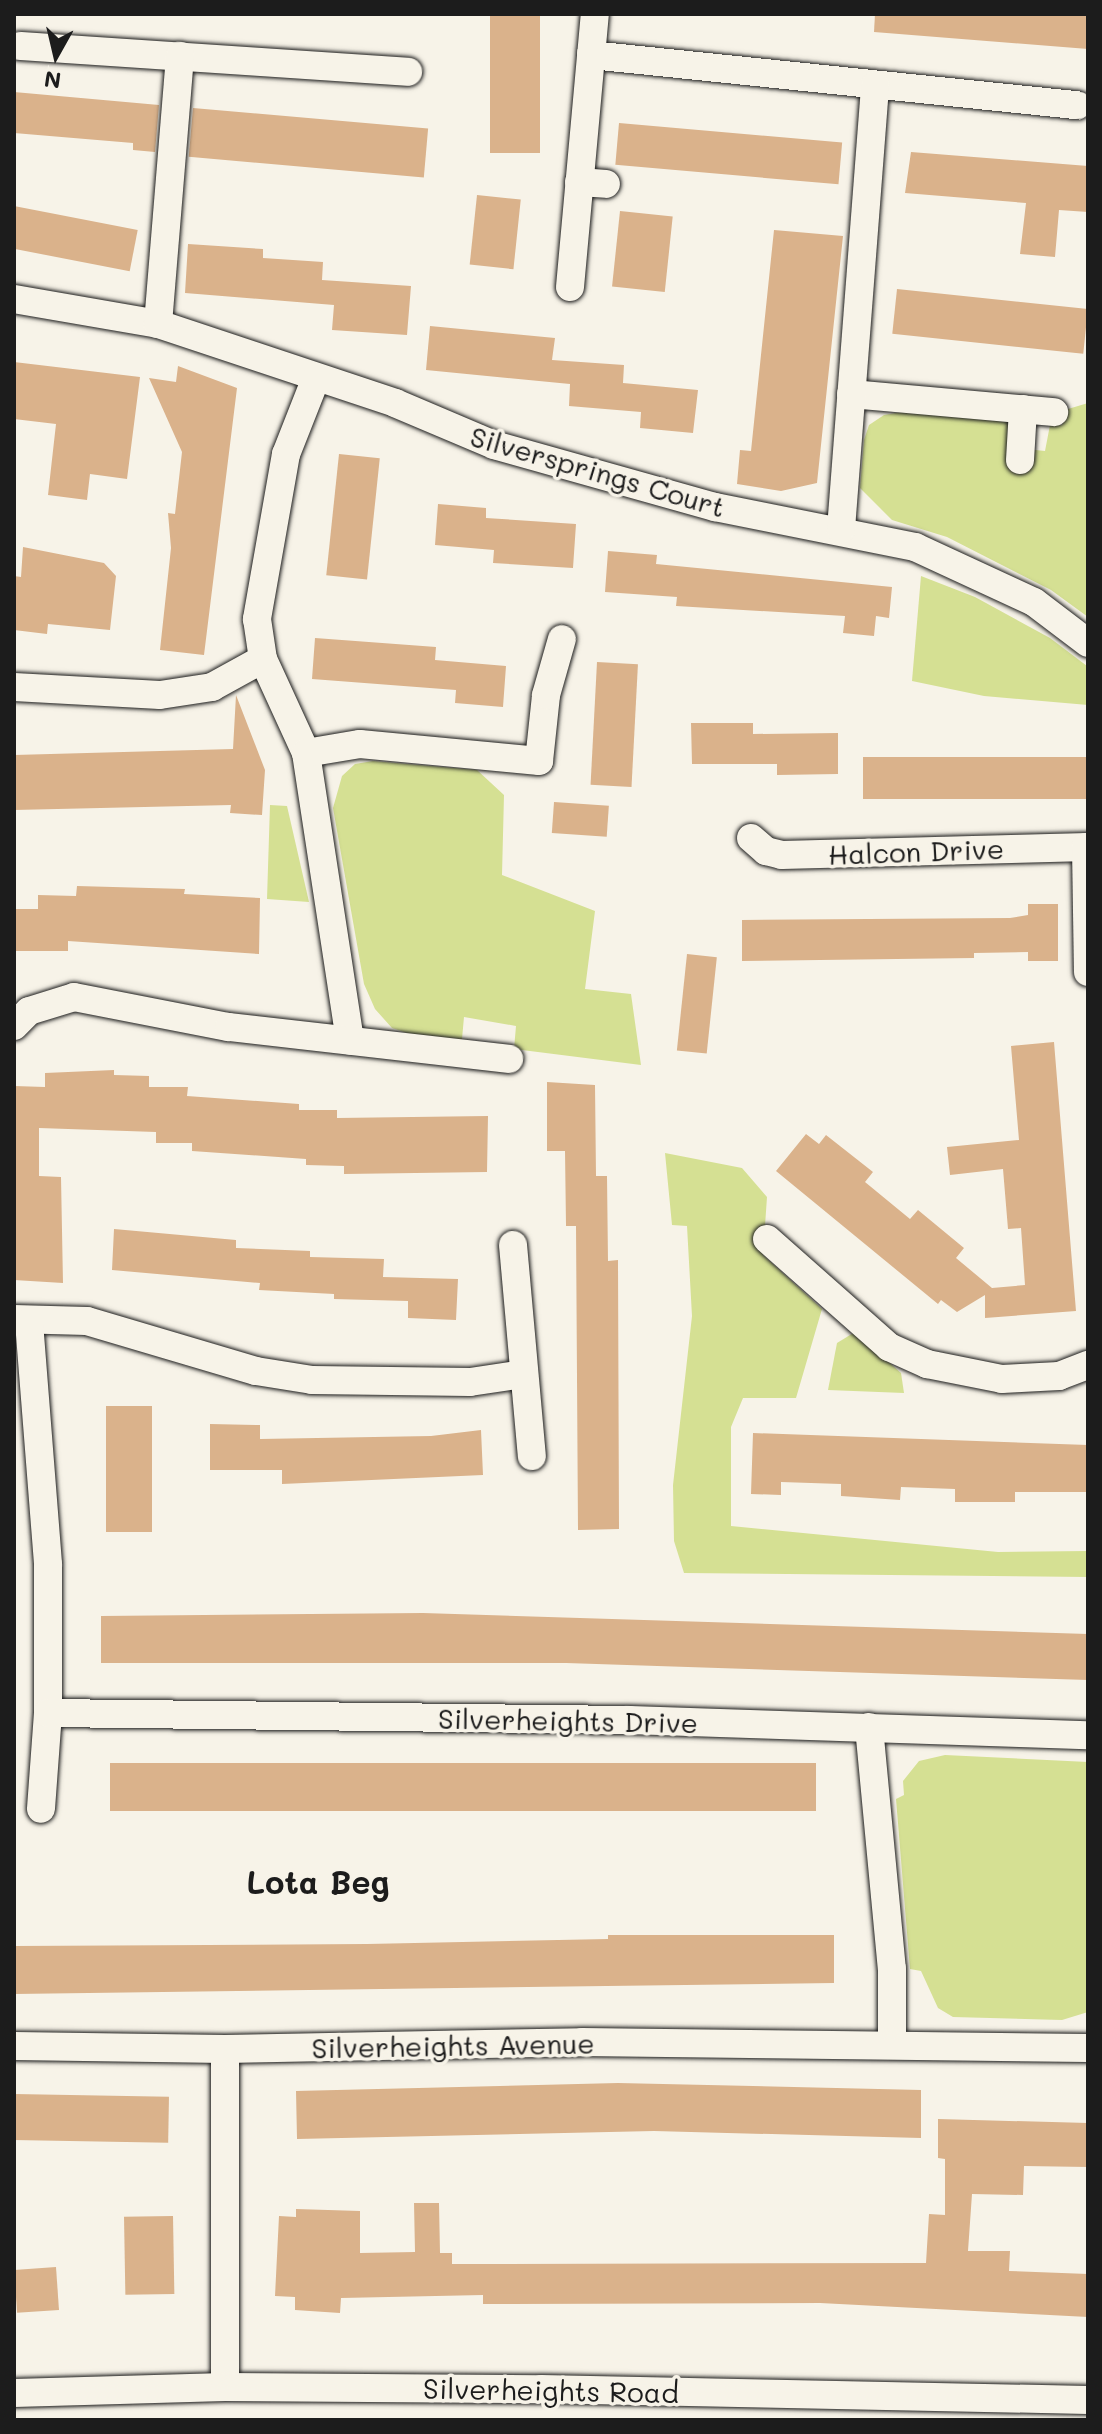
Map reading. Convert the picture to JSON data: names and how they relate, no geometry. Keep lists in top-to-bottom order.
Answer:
{
  "streets": {
    "street": [
      "Silversprings Court",
      "Halcon Drive",
      "Silverheights Drive",
      "Silverheights Avenue",
      "Silverheights Road"
    ]
  },
  "districts": ["Lota Beg"],
  "north": "bottom"
}
